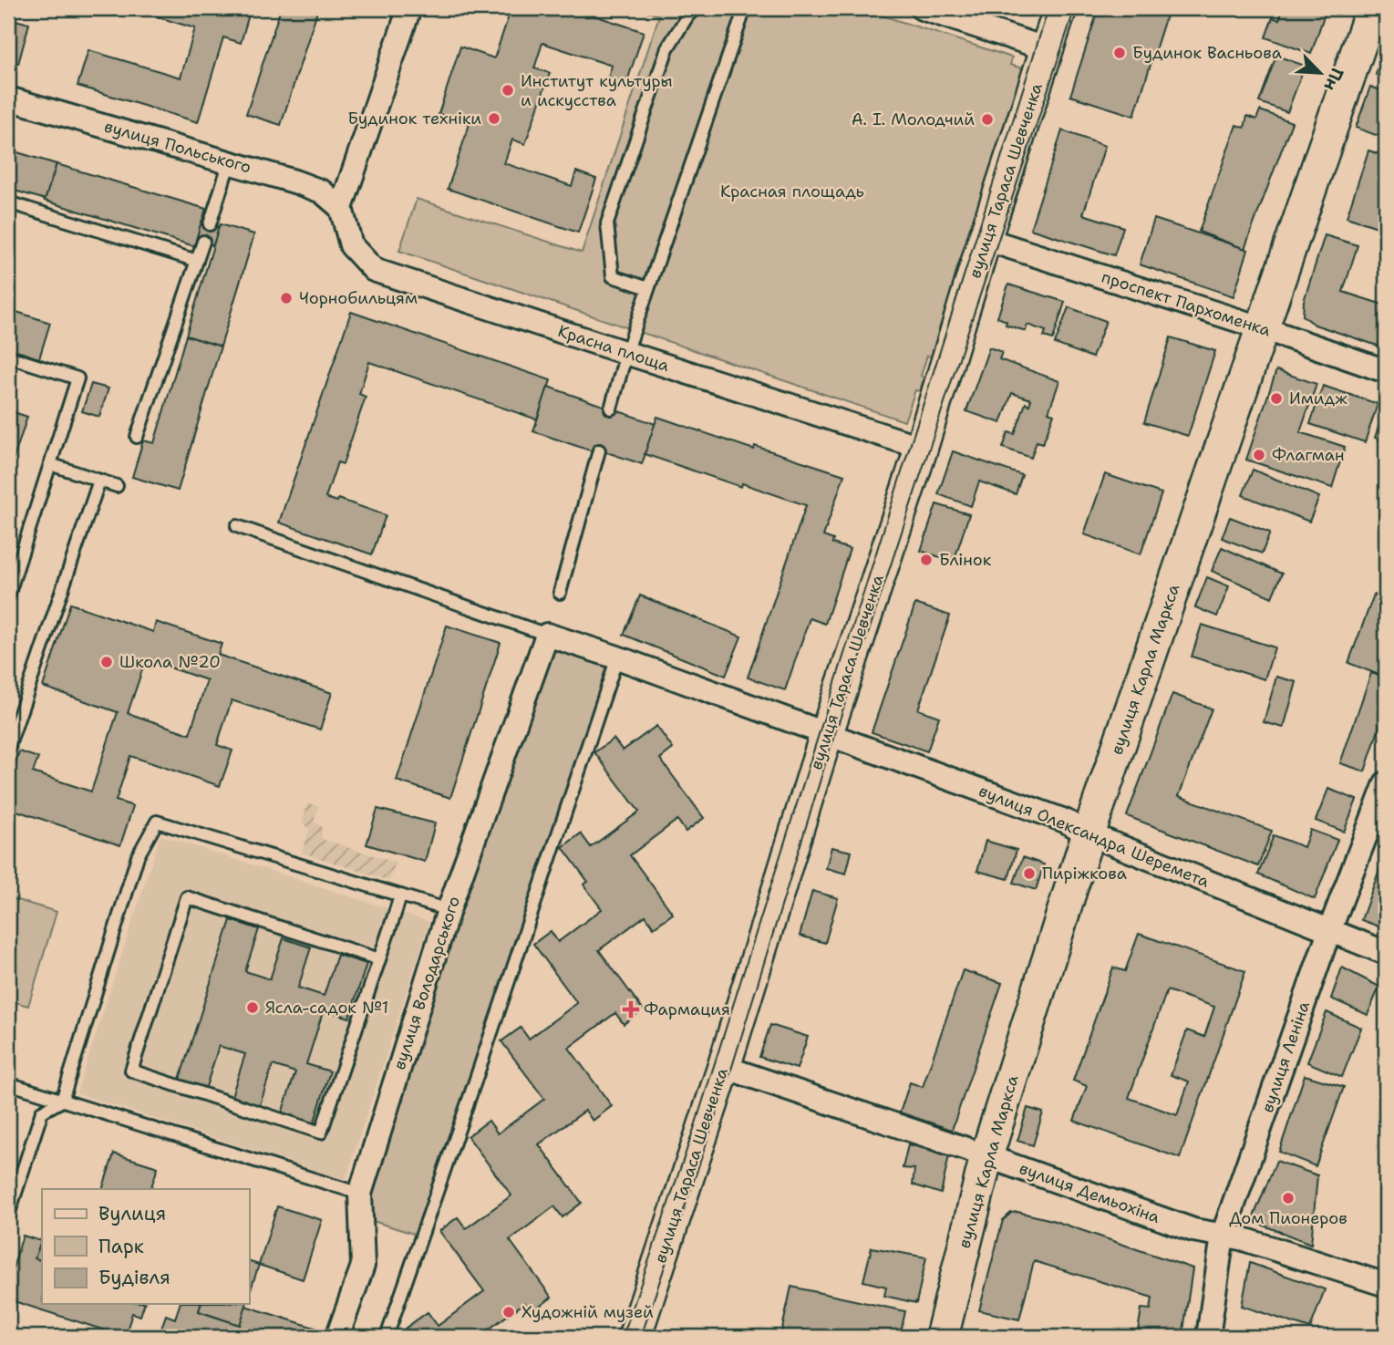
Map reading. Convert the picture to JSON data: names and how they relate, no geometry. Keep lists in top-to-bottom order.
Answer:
{
  "streets": {
    "main road": ["вулиця Тараса Шевченка", "вулиця Карла Маркса"],
    "street": [
      "вулиця Польського",
      "проспект Пархоменка",
      "Красна площа",
      "вулиця Олександра Шеремета",
      "вулиця Володарського",
      "вулиця Леніна",
      "вулиця Демьохіна"
    ]
  },
  "crossings": [
    ["вулиця Польського", "Красна площа"],
    ["вулиця Тараса Шевченка", "проспект Пархоменка"],
    ["вулиця Тараса Шевченка", "Красна площа"],
    ["вулиця Тараса Шевченка", "вулиця Олександра Шеремета"],
    ["вулиця Тараса Шевченка", "вулиця Демьохіна"],
    ["проспект Пархоменка", "вулиця Карла Маркса"],
    ["вулиця Карла Маркса", "вулиця Олександра Шеремета"],
    ["вулиця Карла Маркса", "вулиця Демьохіна"],
    ["вулиця Олександра Шеремета", "вулиця Володарського"],
    ["вулиця Олександра Шеремета", "вулиця Леніна"],
    ["вулиця Леніна", "вулиця Демьохіна"]
  ],
  "parks": ["Красная площадь"],
  "places": {
    "other": [
      "Будинок Васньова",
      "Институт культуры и искусства",
      "Будинок техніки",
      "А. І. Молодчий",
      "Чорнобильцям",
      "Имидж",
      "Флагман",
      "Блінок",
      "Школа №20",
      "Пиріжкова",
      "Ясла-садок №1",
      "Дом Пионеров",
      "Художній музей"
    ],
    "health": ["Фармация"]
  },
  "legend": ["Вулиця", "Парк", "Будівля"],
  "north": "bottom right"
}
